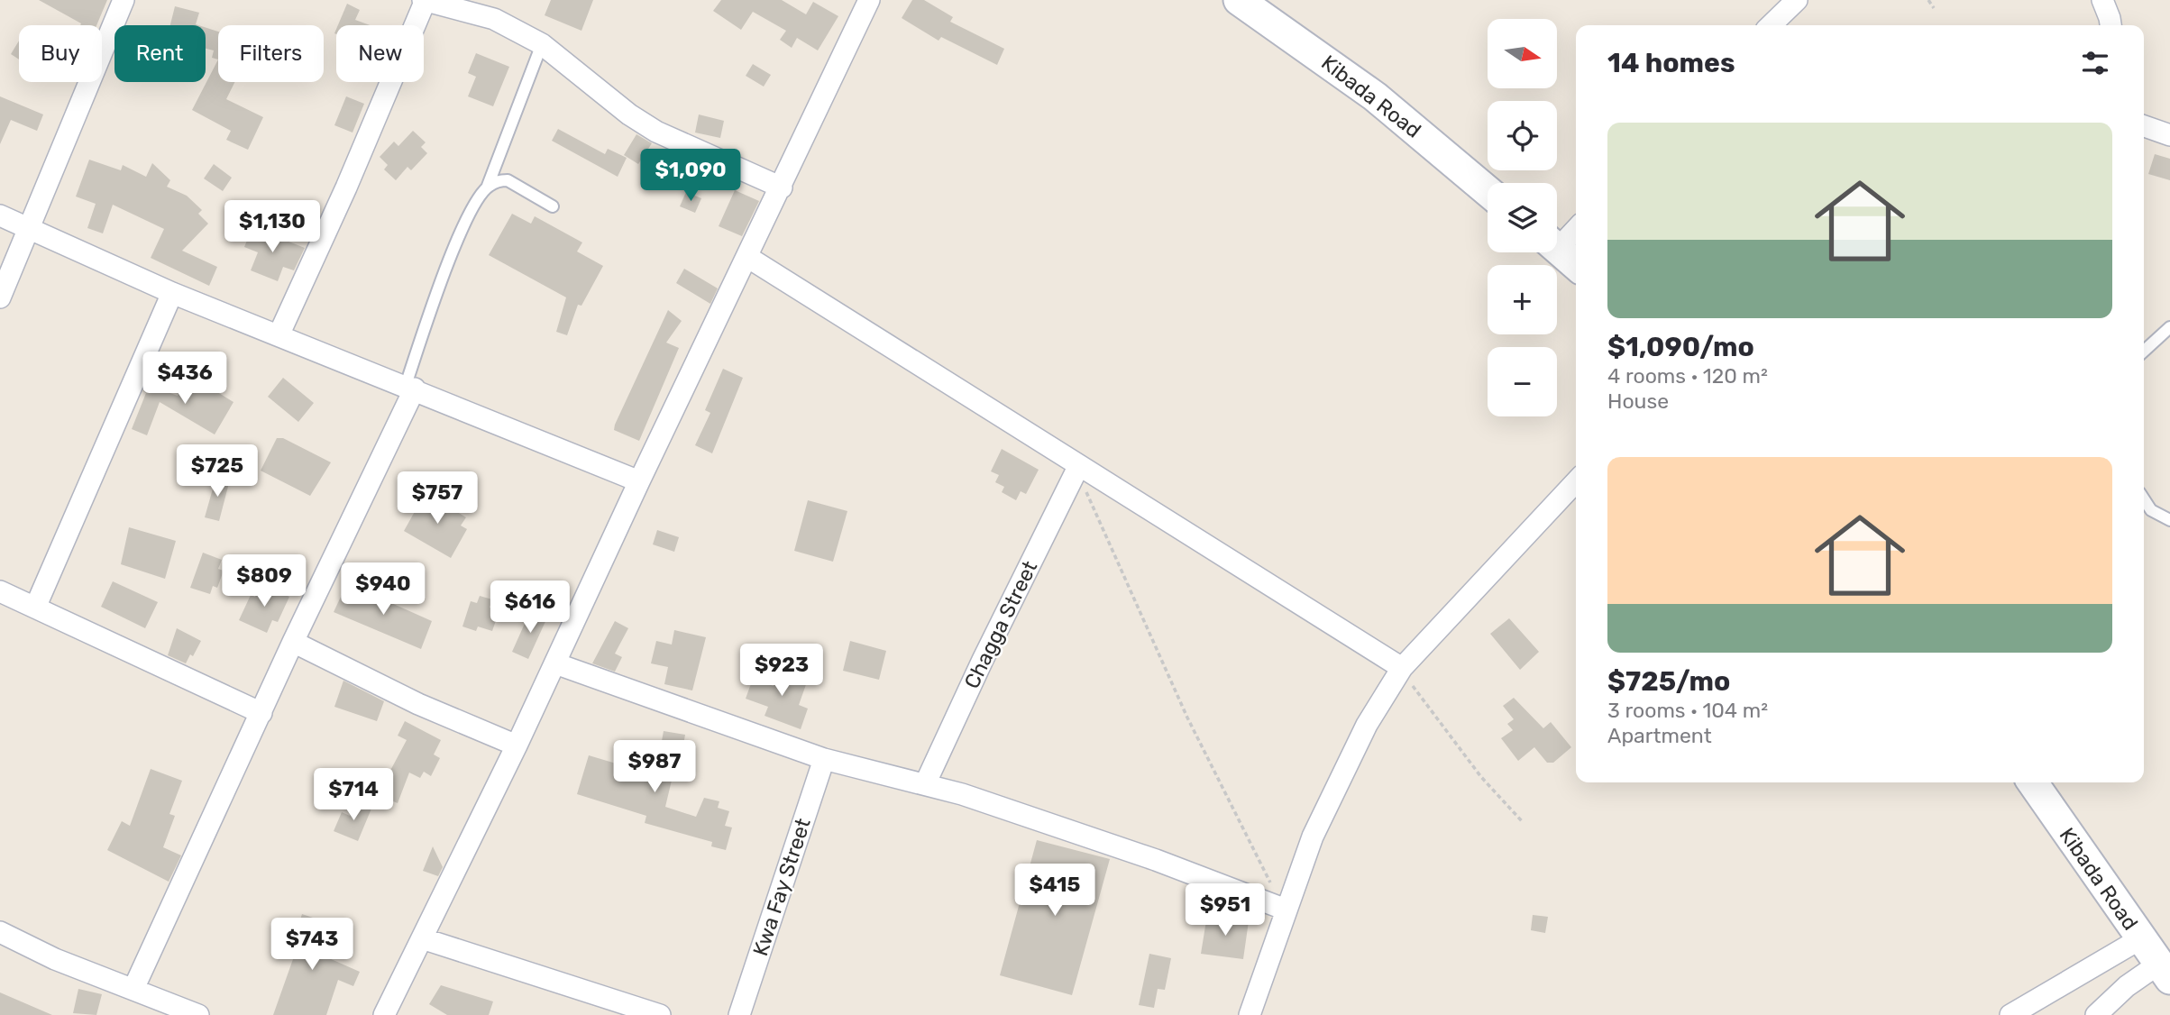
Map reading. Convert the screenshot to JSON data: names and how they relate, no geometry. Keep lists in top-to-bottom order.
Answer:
{
  "streets": {
    "main road": ["Kibada Road"],
    "street": ["Chagga Street", "Kwa Fay Street"]
  },
  "north": "right",
  "page": {
    "map_buttons": ["+", "−"],
    "chip": [
      "Buy",
      "Rent",
      "Filters",
      "New"
    ],
    "heading": "14 homes",
    "list": [
      {
        "name": "$1,090/mo",
        "note": "4 rooms · 120 m² · House"
      },
      {
        "name": "$725/mo",
        "note": "3 rooms · 104 m² · Apartment"
      }
    ],
    "price": [
      "$1,090",
      "$1,130",
      "$436",
      "$725",
      "$757",
      "$809",
      "$940",
      "$616",
      "$923",
      "$987",
      "$714",
      "$415",
      "$951",
      "$743"
    ]
  }
}
